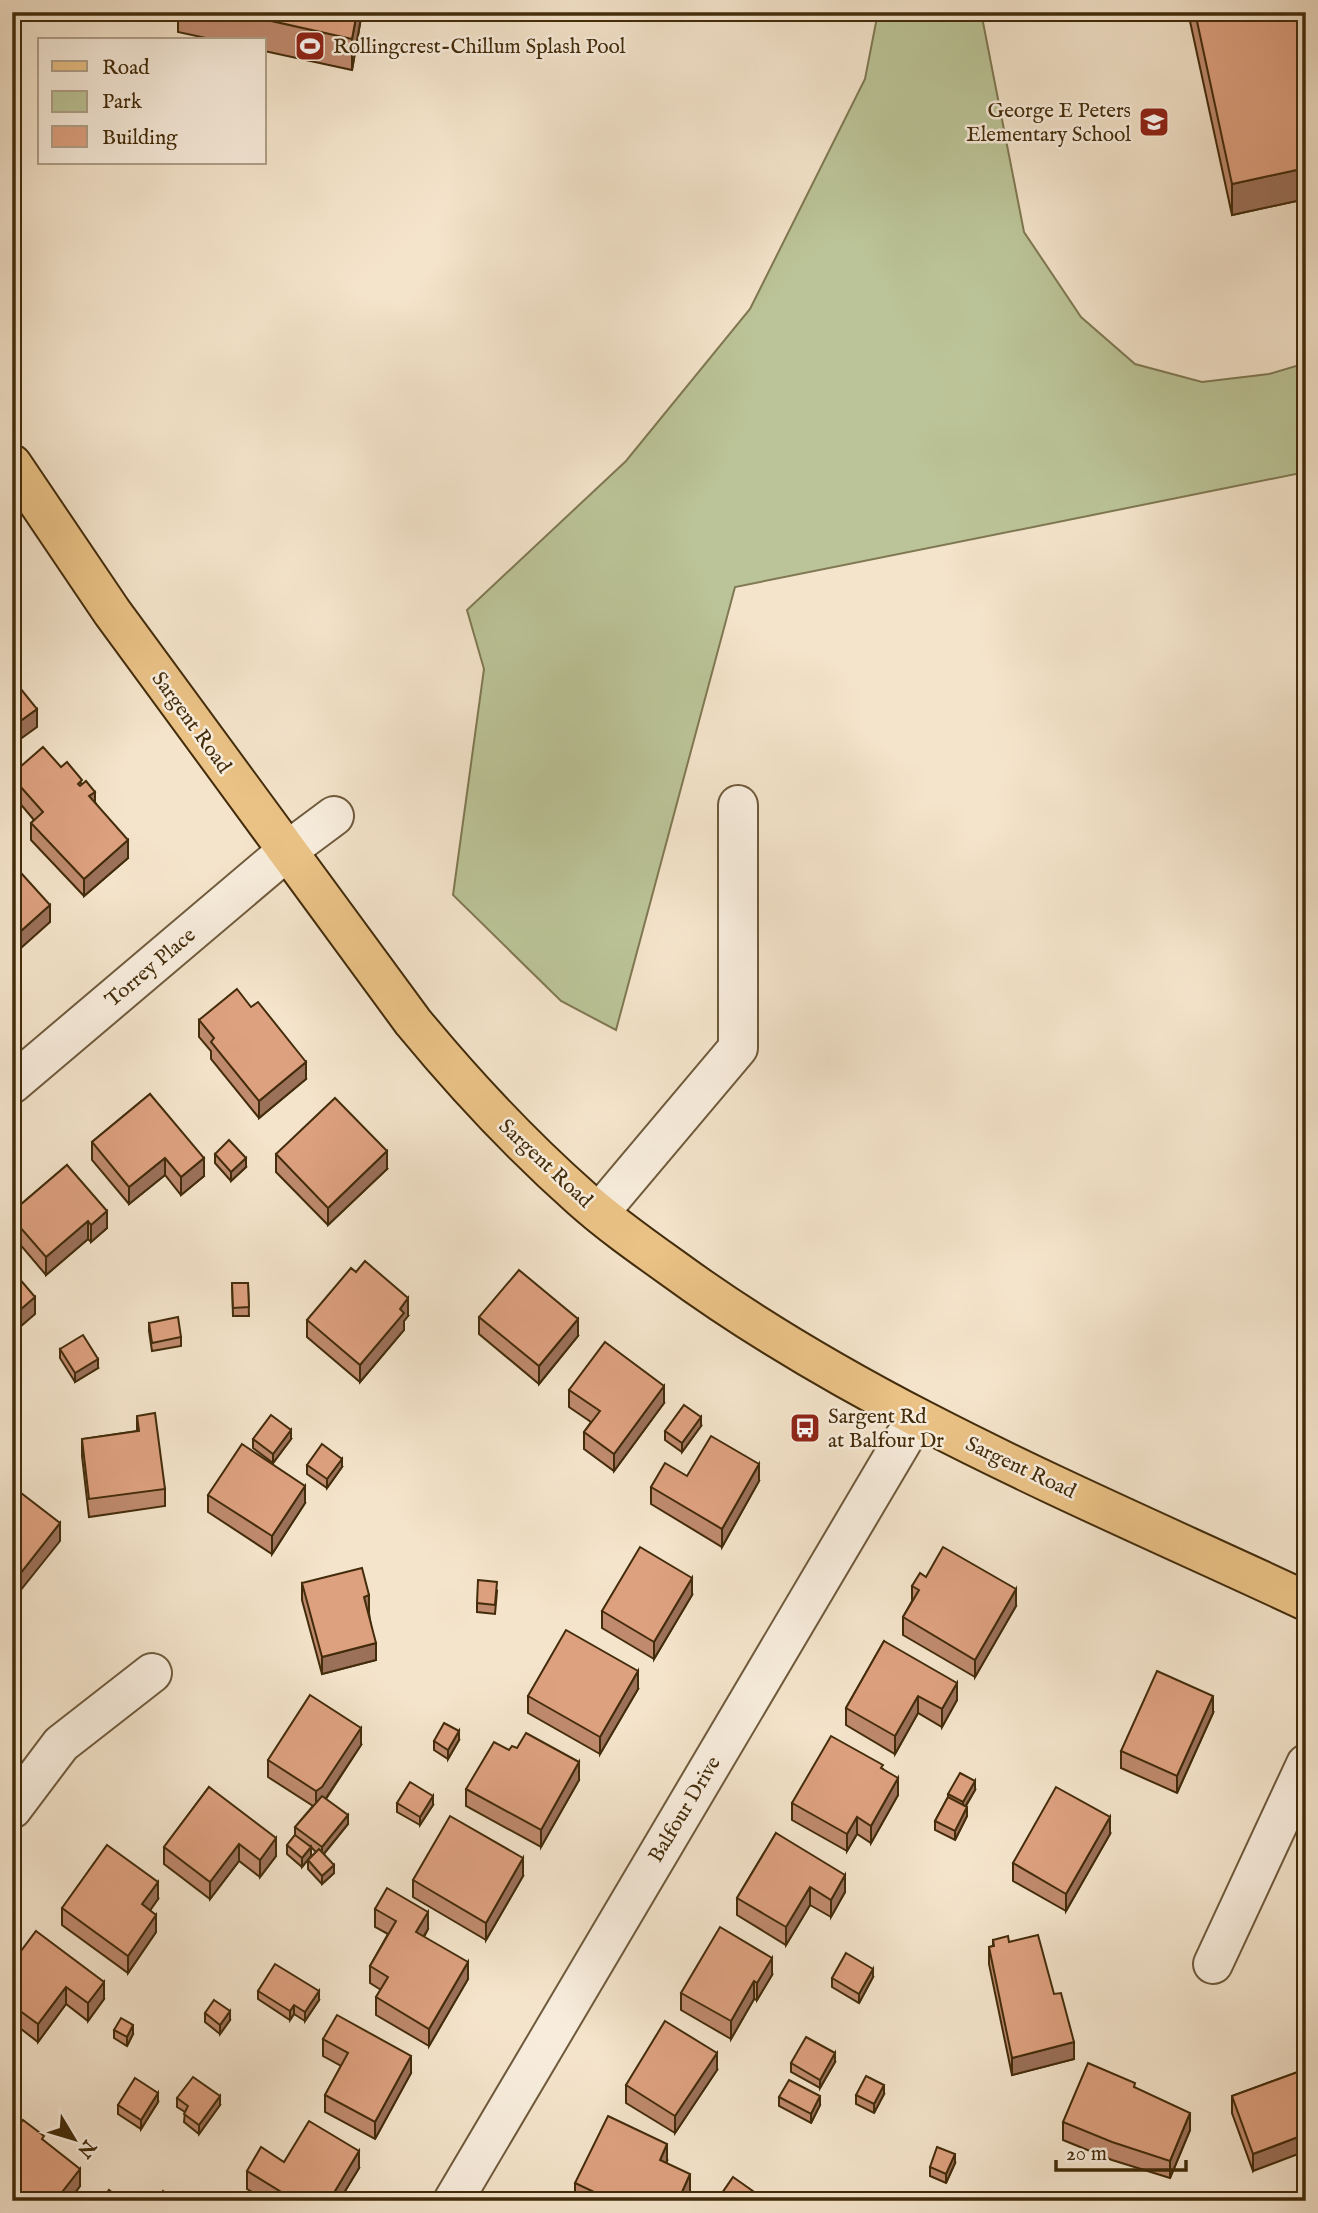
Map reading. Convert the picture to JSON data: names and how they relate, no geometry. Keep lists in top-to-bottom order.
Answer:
{
  "streets": {
    "main road": ["Sargent Road"],
    "street": ["Torrey Place", "Balfour Drive"]
  },
  "crossings": [
    ["Sargent Road", "Torrey Place"],
    ["Sargent Road", "Balfour Drive"]
  ],
  "places": {
    "sports": ["Rollingcrest-Chillum Splash Pool"],
    "school or university": ["George E Peters Elementary School"],
    "bus stop": ["Sargent Rd at Balfour Dr"]
  },
  "legend": ["Road", "Park", "Building"],
  "scale_bar": "20 m",
  "north": "bottom right"
}
